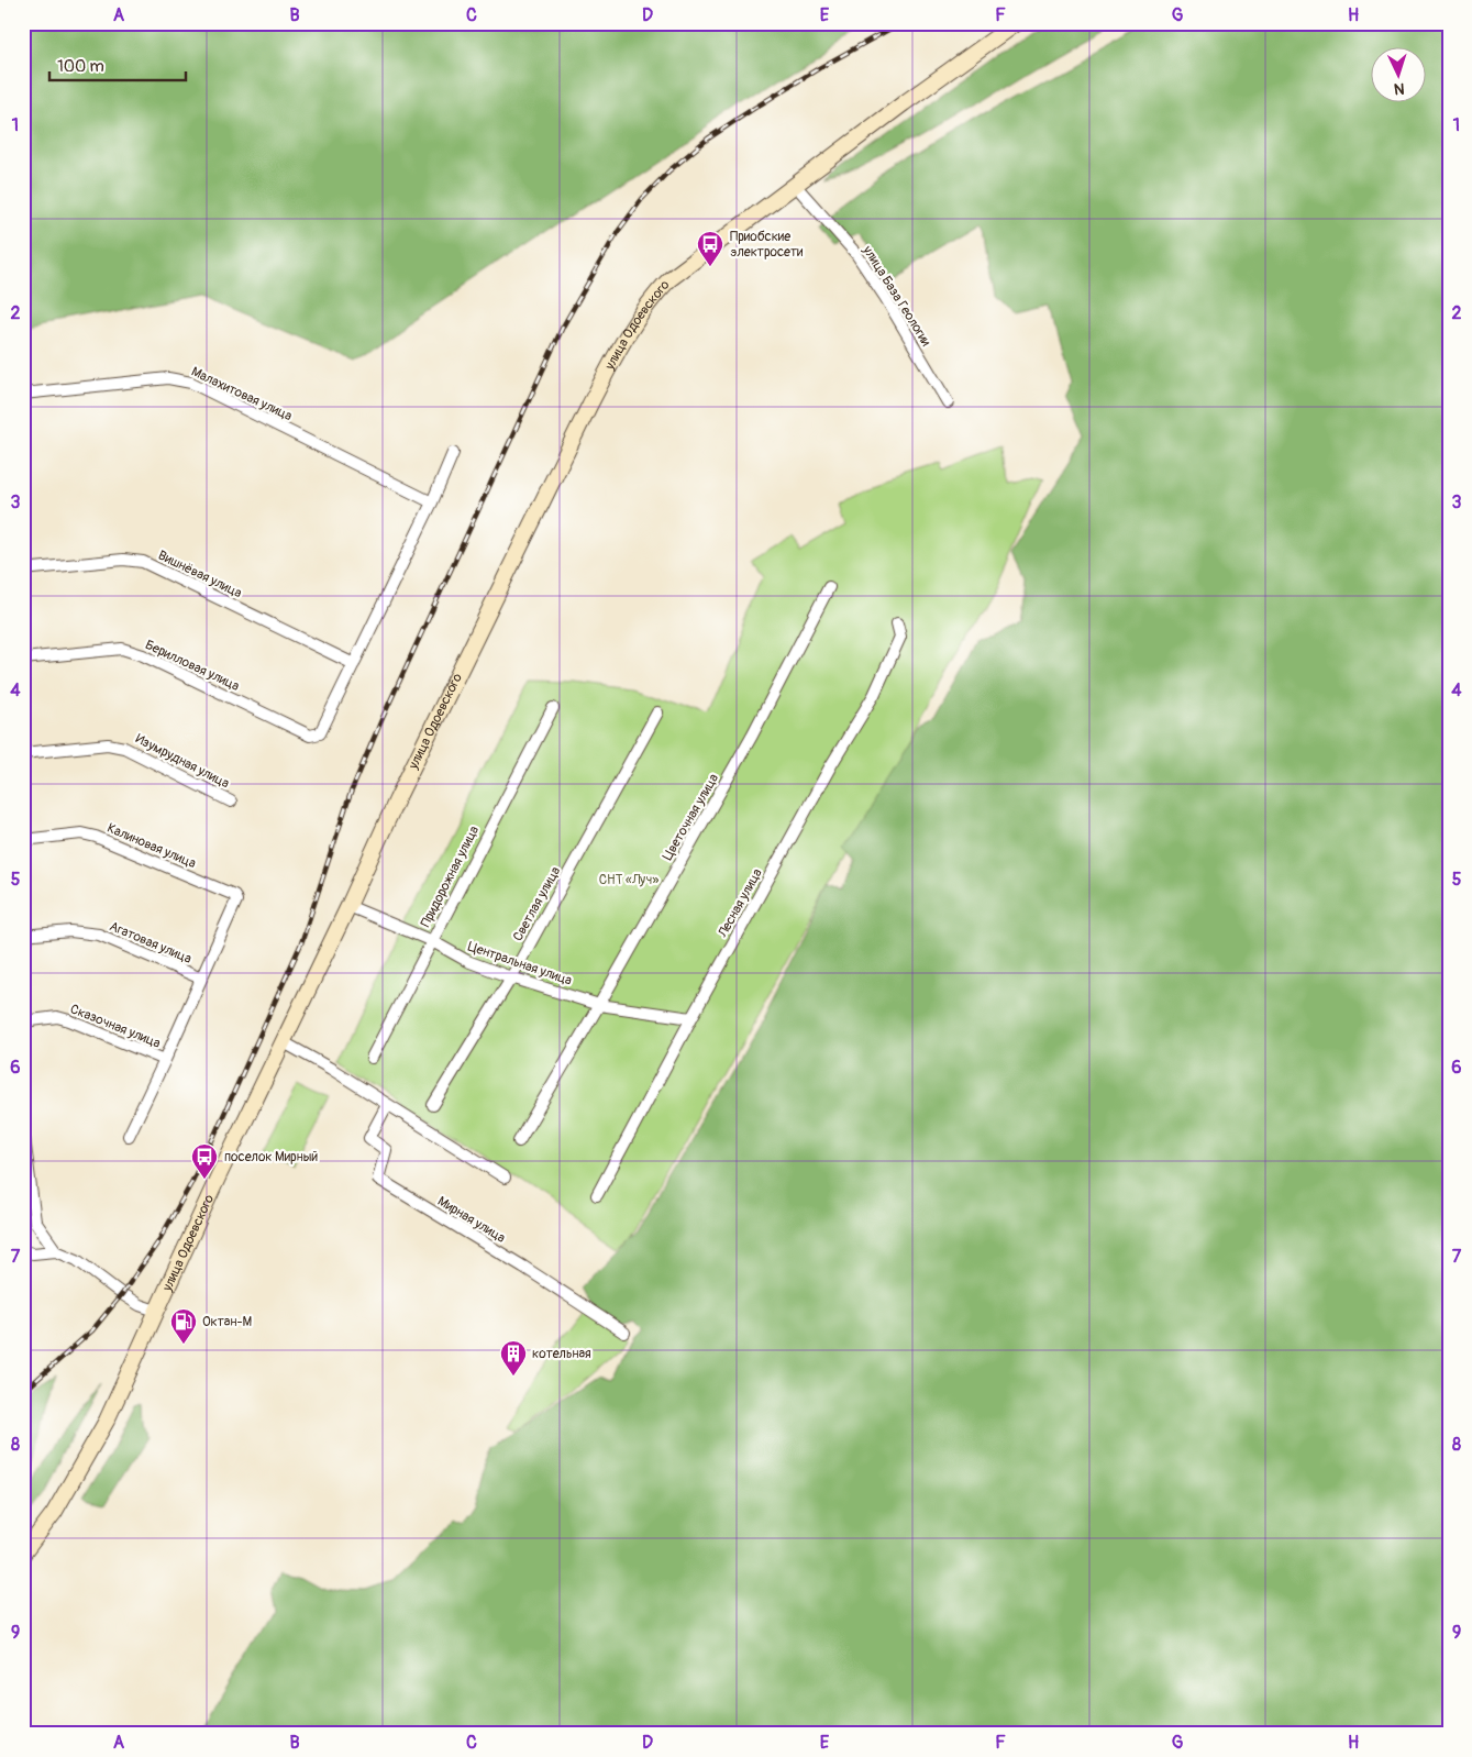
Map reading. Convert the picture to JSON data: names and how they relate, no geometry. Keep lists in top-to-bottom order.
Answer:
{
  "streets": {
    "street": [
      "улица База Геологии",
      "улица Одоевского",
      "Малахитовая улица",
      "Вишнёвая улица",
      "Берилловая улица",
      "Изумрудная улица",
      "Цветочная улица",
      "Калиновая улица",
      "Придорожная улица",
      "Лесная улица",
      "Светлая улица",
      "Агатовая улица",
      "Центральная улица",
      "Сказочная улица",
      "Мирная улица"
    ]
  },
  "crossings": [
    ["улица База Геологии", "улица Одоевского"],
    ["улица Одоевского", "Центральная улица"],
    ["Вишнёвая улица", "Берилловая улица"],
    ["Цветочная улица", "Центральная улица"],
    ["Калиновая улица", "Агатовая улица"],
    ["Придорожная улица", "Центральная улица"],
    ["Лесная улица", "Центральная улица"],
    ["Светлая улица", "Центральная улица"]
  ],
  "parks": ["СНТ «Луч»"],
  "places": {
    "bus stop": ["Приобские электросети", "поселок Мирный"],
    "fuel station": ["Октан-М"],
    "building": ["котельная"]
  },
  "scale_bar": "100 m",
  "north": "bottom",
  "grid": {
    "columns": [
      "A",
      "B",
      "C",
      "D",
      "E",
      "F",
      "G",
      "H"
    ],
    "rows": [
      "1",
      "2",
      "3",
      "4",
      "5",
      "6",
      "7",
      "8",
      "9"
    ]
  }
}
